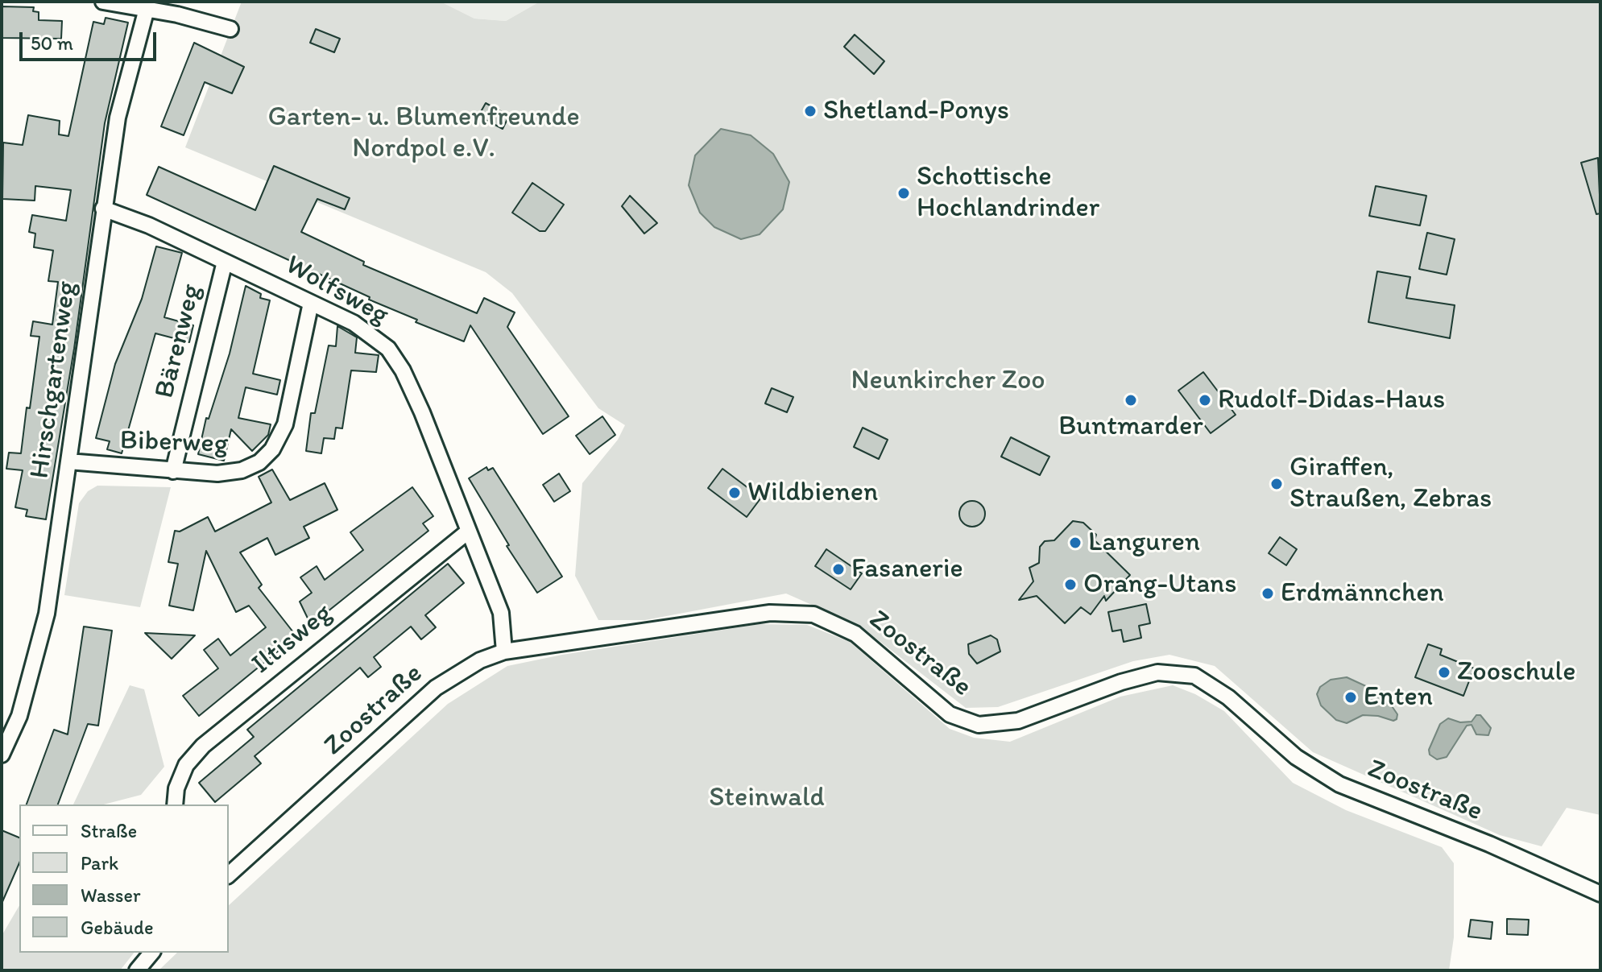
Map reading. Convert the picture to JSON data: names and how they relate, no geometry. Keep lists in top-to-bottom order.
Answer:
{
  "streets": {
    "street": [
      "Wolfsweg",
      "Bärenweg",
      "Hirschgartenweg",
      "Biberweg",
      "Iltisweg",
      "Zoostraße"
    ]
  },
  "crossings": [
    ["Wolfsweg", "Bärenweg"],
    ["Wolfsweg", "Hirschgartenweg"],
    ["Wolfsweg", "Biberweg"],
    ["Wolfsweg", "Iltisweg"],
    ["Wolfsweg", "Zoostraße"],
    ["Bärenweg", "Biberweg"],
    ["Hirschgartenweg", "Biberweg"]
  ],
  "parks": ["Garten- u. Blumenfreunde Nordpol e.V.", "Neunkircher Zoo", "Steinwald"],
  "places": [
    "Shetland-Ponys",
    "Schottische Hochlandrinder",
    "Buntmarder",
    "Rudolf-Didas-Haus",
    "Giraffen, Straußen, Zebras",
    "Wildbienen",
    "Languren",
    "Fasanerie",
    "Orang-Utans",
    "Erdmännchen",
    "Zooschule",
    "Enten"
  ],
  "legend": [
    "Straße",
    "Park",
    "Wasser",
    "Gebäude"
  ],
  "scale_bar": "50 m"
}
